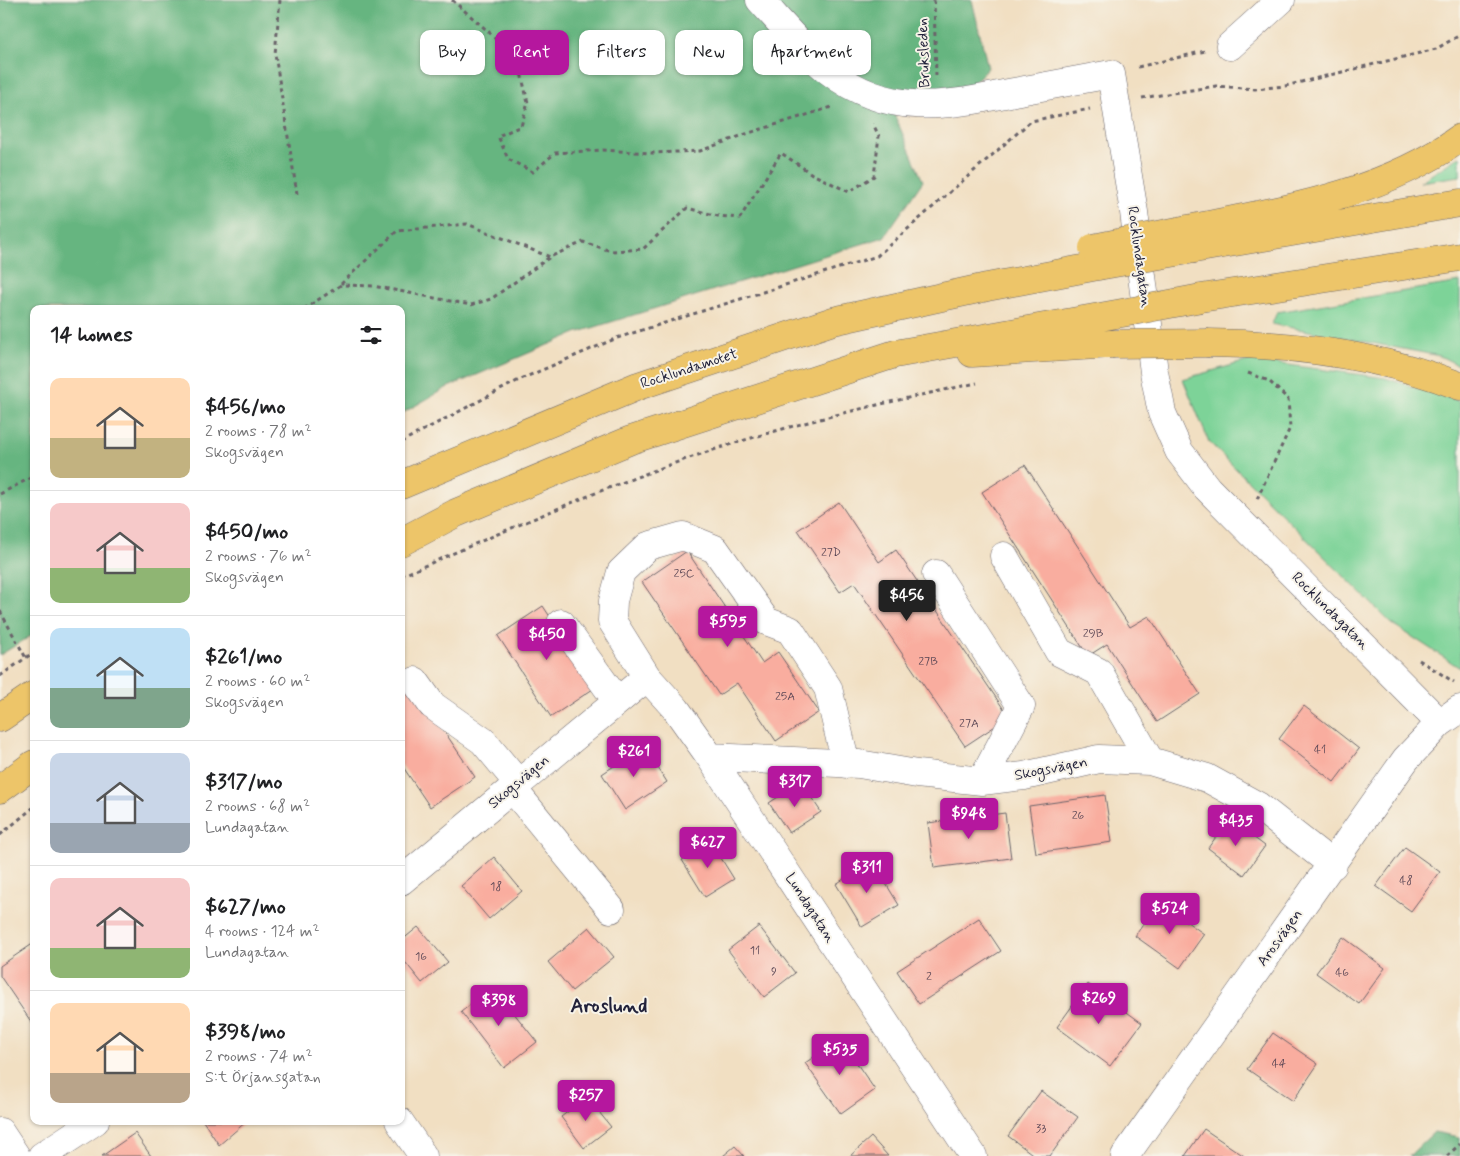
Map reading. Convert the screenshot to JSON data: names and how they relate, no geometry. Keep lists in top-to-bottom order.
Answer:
{
  "streets": {
    "highway": ["Rocklundamotet"],
    "street": [
      "Rocklundagatan",
      "Skogsvägen",
      "Lundagatan",
      "Arosvägen"
    ],
    "path": ["Bruksleden"]
  },
  "crossings": [
    ["Rocklundagatan", "Arosvägen"],
    ["Skogsvägen", "Lundagatan"],
    ["Skogsvägen", "Arosvägen"]
  ],
  "districts": ["Aroslund"],
  "house_numbers": [
    "27D",
    "25C",
    "29B",
    "27B",
    "25A",
    "27A",
    "41",
    "26",
    "48",
    "18",
    "11",
    "16",
    "9",
    "46",
    "2",
    "44",
    "33"
  ],
  "page": {
    "chip": [
      "Buy",
      "Rent",
      "Filters",
      "New",
      "Apartment"
    ],
    "heading": "14 homes",
    "list": [
      {
        "name": "$456/mo",
        "note": "2 rooms · 78 m² · Skogsvägen"
      },
      {
        "name": "$450/mo",
        "note": "2 rooms · 76 m² · Skogsvägen"
      },
      {
        "name": "$261/mo",
        "note": "2 rooms · 60 m² · Skogsvägen"
      },
      {
        "name": "$317/mo",
        "note": "2 rooms · 68 m² · Lundagatan"
      },
      {
        "name": "$627/mo",
        "note": "4 rooms · 124 m² · Lundagatan"
      },
      {
        "name": "$398/mo",
        "note": "2 rooms · 74 m² · S:t Örjansgatan"
      }
    ],
    "price": [
      "$456",
      "$595",
      "$450",
      "$261",
      "$317",
      "$948",
      "$435",
      "$627",
      "$311",
      "$524",
      "$269",
      "$398",
      "$535",
      "$257"
    ]
  }
}
